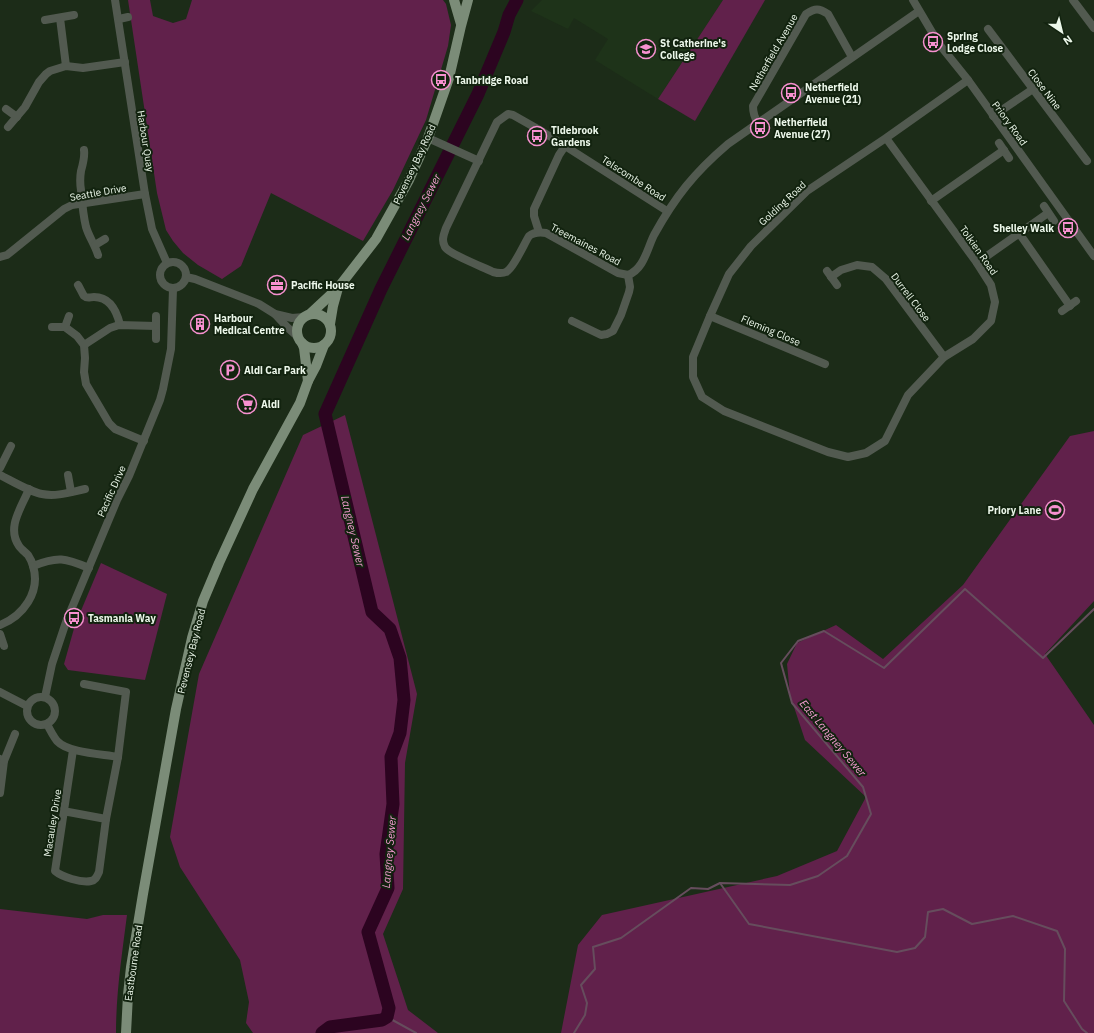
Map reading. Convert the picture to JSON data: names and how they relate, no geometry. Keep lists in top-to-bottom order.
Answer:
{
  "streets": {
    "main road": ["Pevensey Bay Road", "Eastbourne Road"],
    "street": [
      "Netherfield Avenue",
      "Close Nine",
      "Priory Road",
      "Harbour Quay",
      "Telscombe Road",
      "Seattle Drive",
      "Golding Road",
      "Treemaines Road",
      "Tolkien Road",
      "Durrell Close",
      "Fleming Close",
      "Pacific Drive",
      "Macauley Drive"
    ]
  },
  "crossings": [
    ["Priory Road", "Golding Road"],
    ["Harbour Quay", "Seattle Drive"],
    ["Harbour Quay", "Pacific Drive"],
    ["Pevensey Bay Road", "Eastbourne Road"],
    ["Telscombe Road", "Treemaines Road"],
    ["Golding Road", "Tolkien Road"],
    ["Golding Road", "Fleming Close"],
    ["Tolkien Road", "Durrell Close"]
  ],
  "water": ["Langney Sewer", "East Langney Sewer"],
  "places": {
    "bus stop": [
      "Spring Lodge Close",
      "Tanbridge Road",
      "Netherfield Avenue (21)",
      "Netherfield Avenue (27)",
      "Tidebrook Gardens",
      "Shelley Walk",
      "Tasmania Way"
    ],
    "school or university": ["St Catherine's College"],
    "office": ["Pacific House"],
    "building": ["Harbour Medical Centre"],
    "parking": ["Aldi Car Park"],
    "supermarket": ["Aldi"],
    "sports": ["Priory Lane"]
  },
  "north": "bottom right"
}
